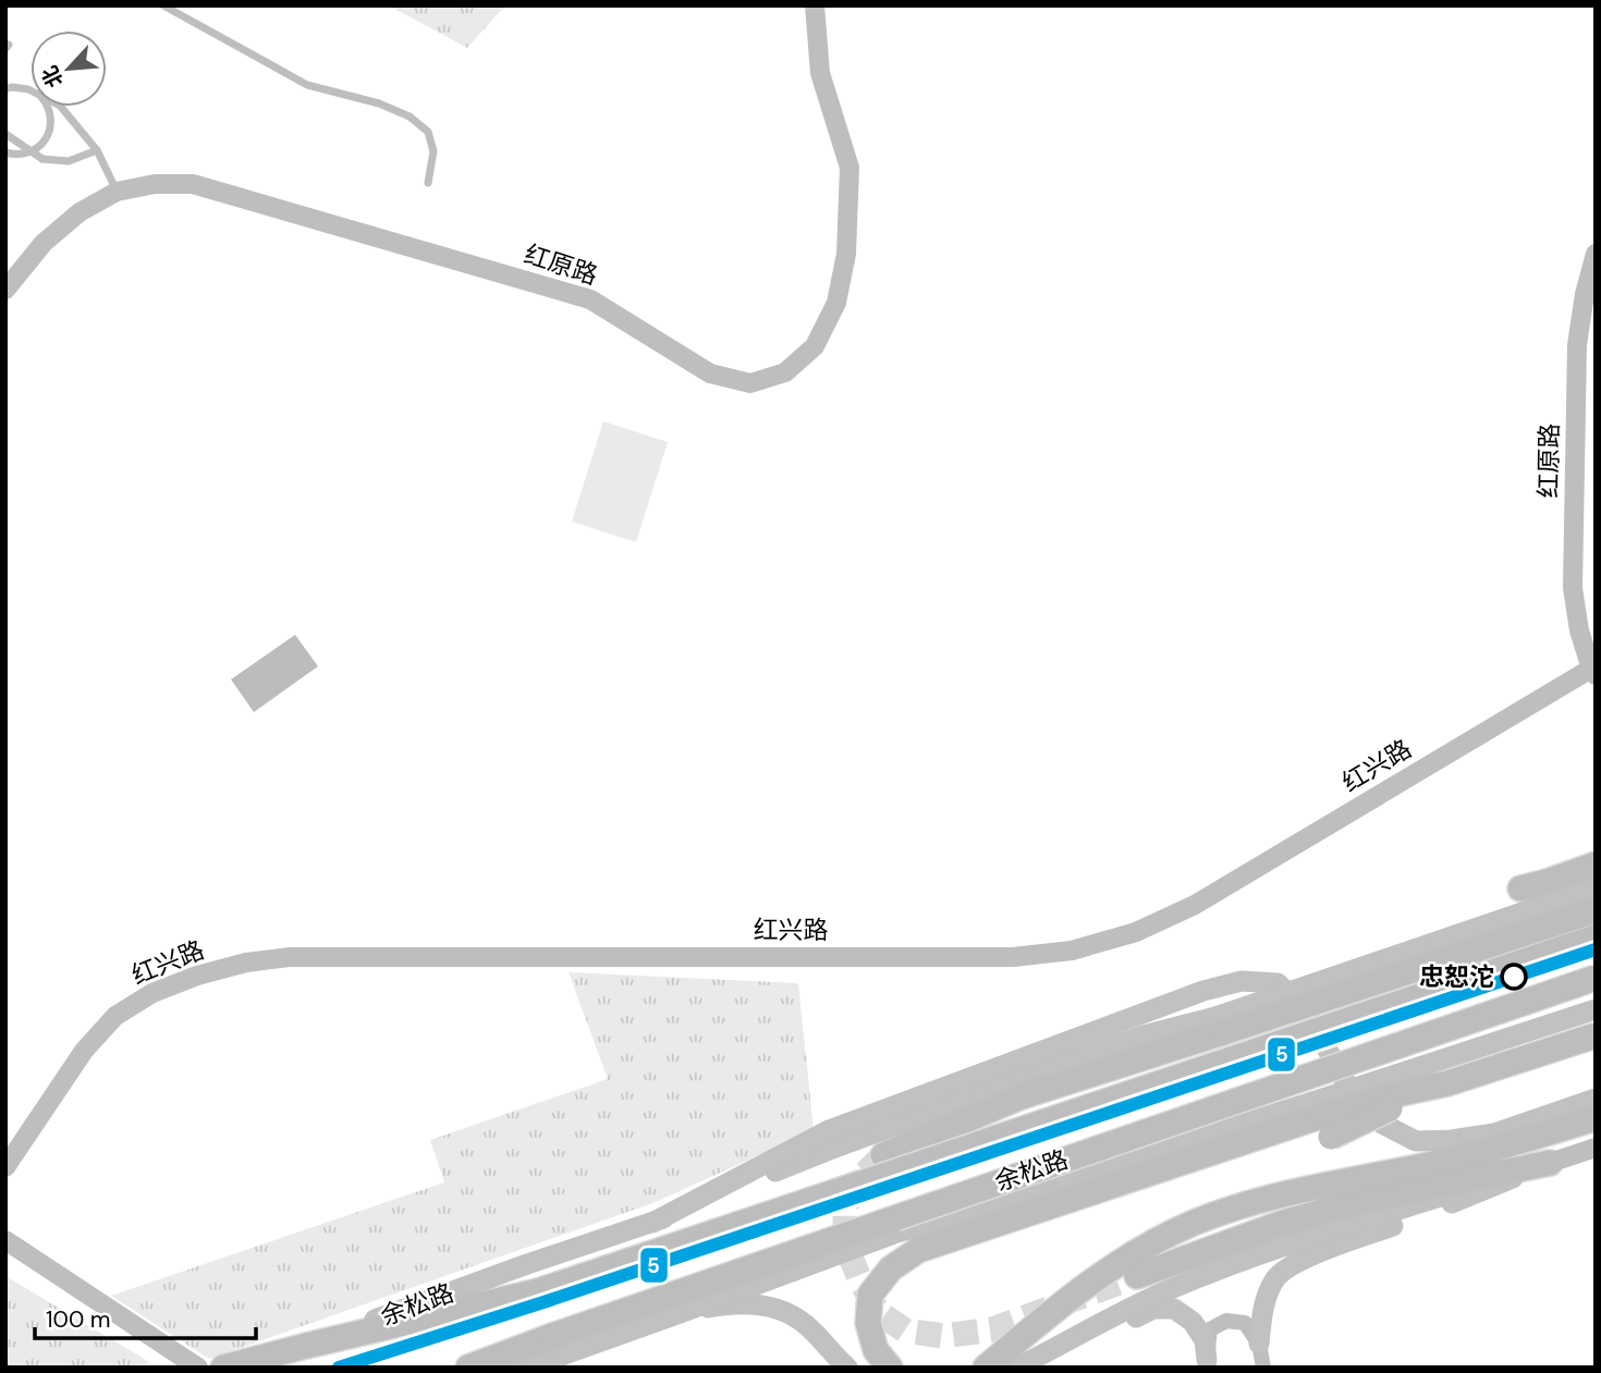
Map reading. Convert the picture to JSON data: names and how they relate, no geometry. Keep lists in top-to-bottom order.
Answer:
{
  "streets": {
    "highway": ["余松路"],
    "street": ["红原路", "红兴路"]
  },
  "crossings": [
    ["红原路", "红兴路"]
  ],
  "places": ["忠恕沱"],
  "lines": ["transit line 5"],
  "scale_bar": "100 m",
  "north": "bottom left"
}
